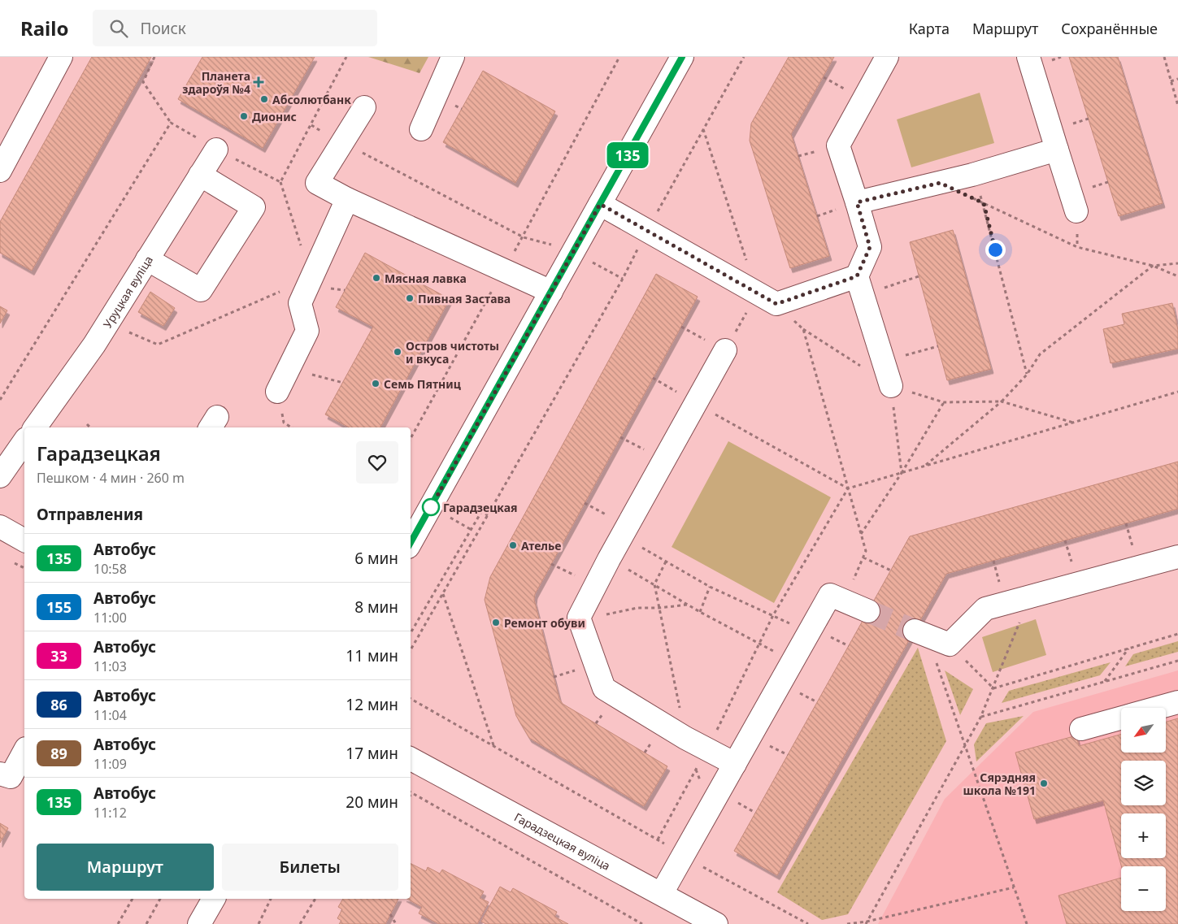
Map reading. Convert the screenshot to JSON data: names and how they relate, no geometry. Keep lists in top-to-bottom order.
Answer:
{
  "streets": {
    "street": ["Уруцкая вуліца", "Гарадзецкая вуліца"]
  },
  "places": {
    "health": ["Планета здароўя №4"],
    "other": [
      "Абсолютбанк",
      "Дионис",
      "Мясная лавка",
      "Пивная Застава",
      "Остров чистоты и вкуса",
      "Семь Пятниц",
      "Гарадзецкая",
      "Ателье",
      "Ремонт обуви",
      "Сярэдняя школа №191"
    ]
  },
  "lines": ["bus line 135"],
  "north": "bottom left",
  "page": {
    "header": "Railo",
    "search": "Поиск",
    "nav": ["Карта", "Маршрут", "Сохранённые"],
    "on_map": "135",
    "heading": [
      ["Гарадзецкая", "Пешком · 4 мин · 260 m"],
      "Отправления"
    ],
    "list": [
      {
        "mark": "135",
        "name": "Автобус",
        "note": "10:58",
        "value": "6 мин"
      },
      {
        "mark": "155",
        "name": "Автобус",
        "note": "11:00",
        "value": "8 мин"
      },
      {
        "mark": "33",
        "name": "Автобус",
        "note": "11:03",
        "value": "11 мин"
      },
      {
        "mark": "86",
        "name": "Автобус",
        "note": "11:04",
        "value": "12 мин"
      },
      {
        "mark": "89",
        "name": "Автобус",
        "note": "11:09",
        "value": "17 мин"
      },
      {
        "mark": "135",
        "name": "Автобус",
        "note": "11:12",
        "value": "20 мин"
      }
    ],
    "map_buttons": ["+", "−"],
    "buttons": ["Маршрут", "Билеты"]
  }
}
